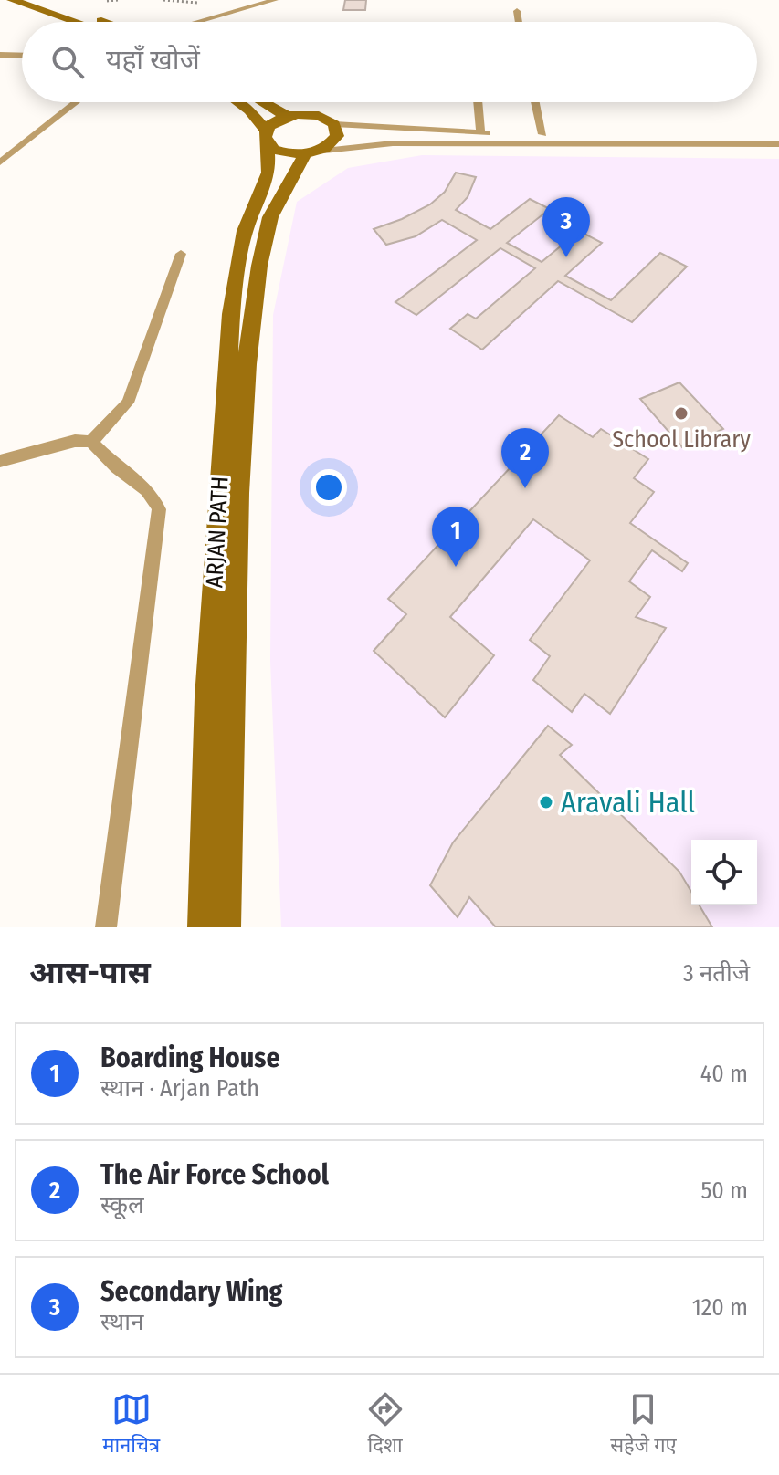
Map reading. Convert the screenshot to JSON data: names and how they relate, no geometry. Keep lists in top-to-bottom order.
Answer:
{
  "streets": {
    "main road": ["ARJAN PATH"]
  },
  "places": ["School Library", "Aravali Hall"],
  "page": {
    "search": "यहाँ खोजें",
    "pins": ["3", "2", "1"],
    "heading": ["आस-पास", "3 नतीजे"],
    "list": [
      {
        "mark": "1",
        "name": "Boarding House",
        "note": "स्थान · Arjan Path",
        "value": "40 m"
      },
      {
        "mark": "2",
        "name": "The Air Force School",
        "note": "स्कूल",
        "value": "50 m"
      },
      {
        "mark": "3",
        "name": "Secondary Wing",
        "note": "स्थान",
        "value": "120 m"
      }
    ],
    "nav": ["मानचित्र", "दिशा", "सहेजे गए"]
  }
}
